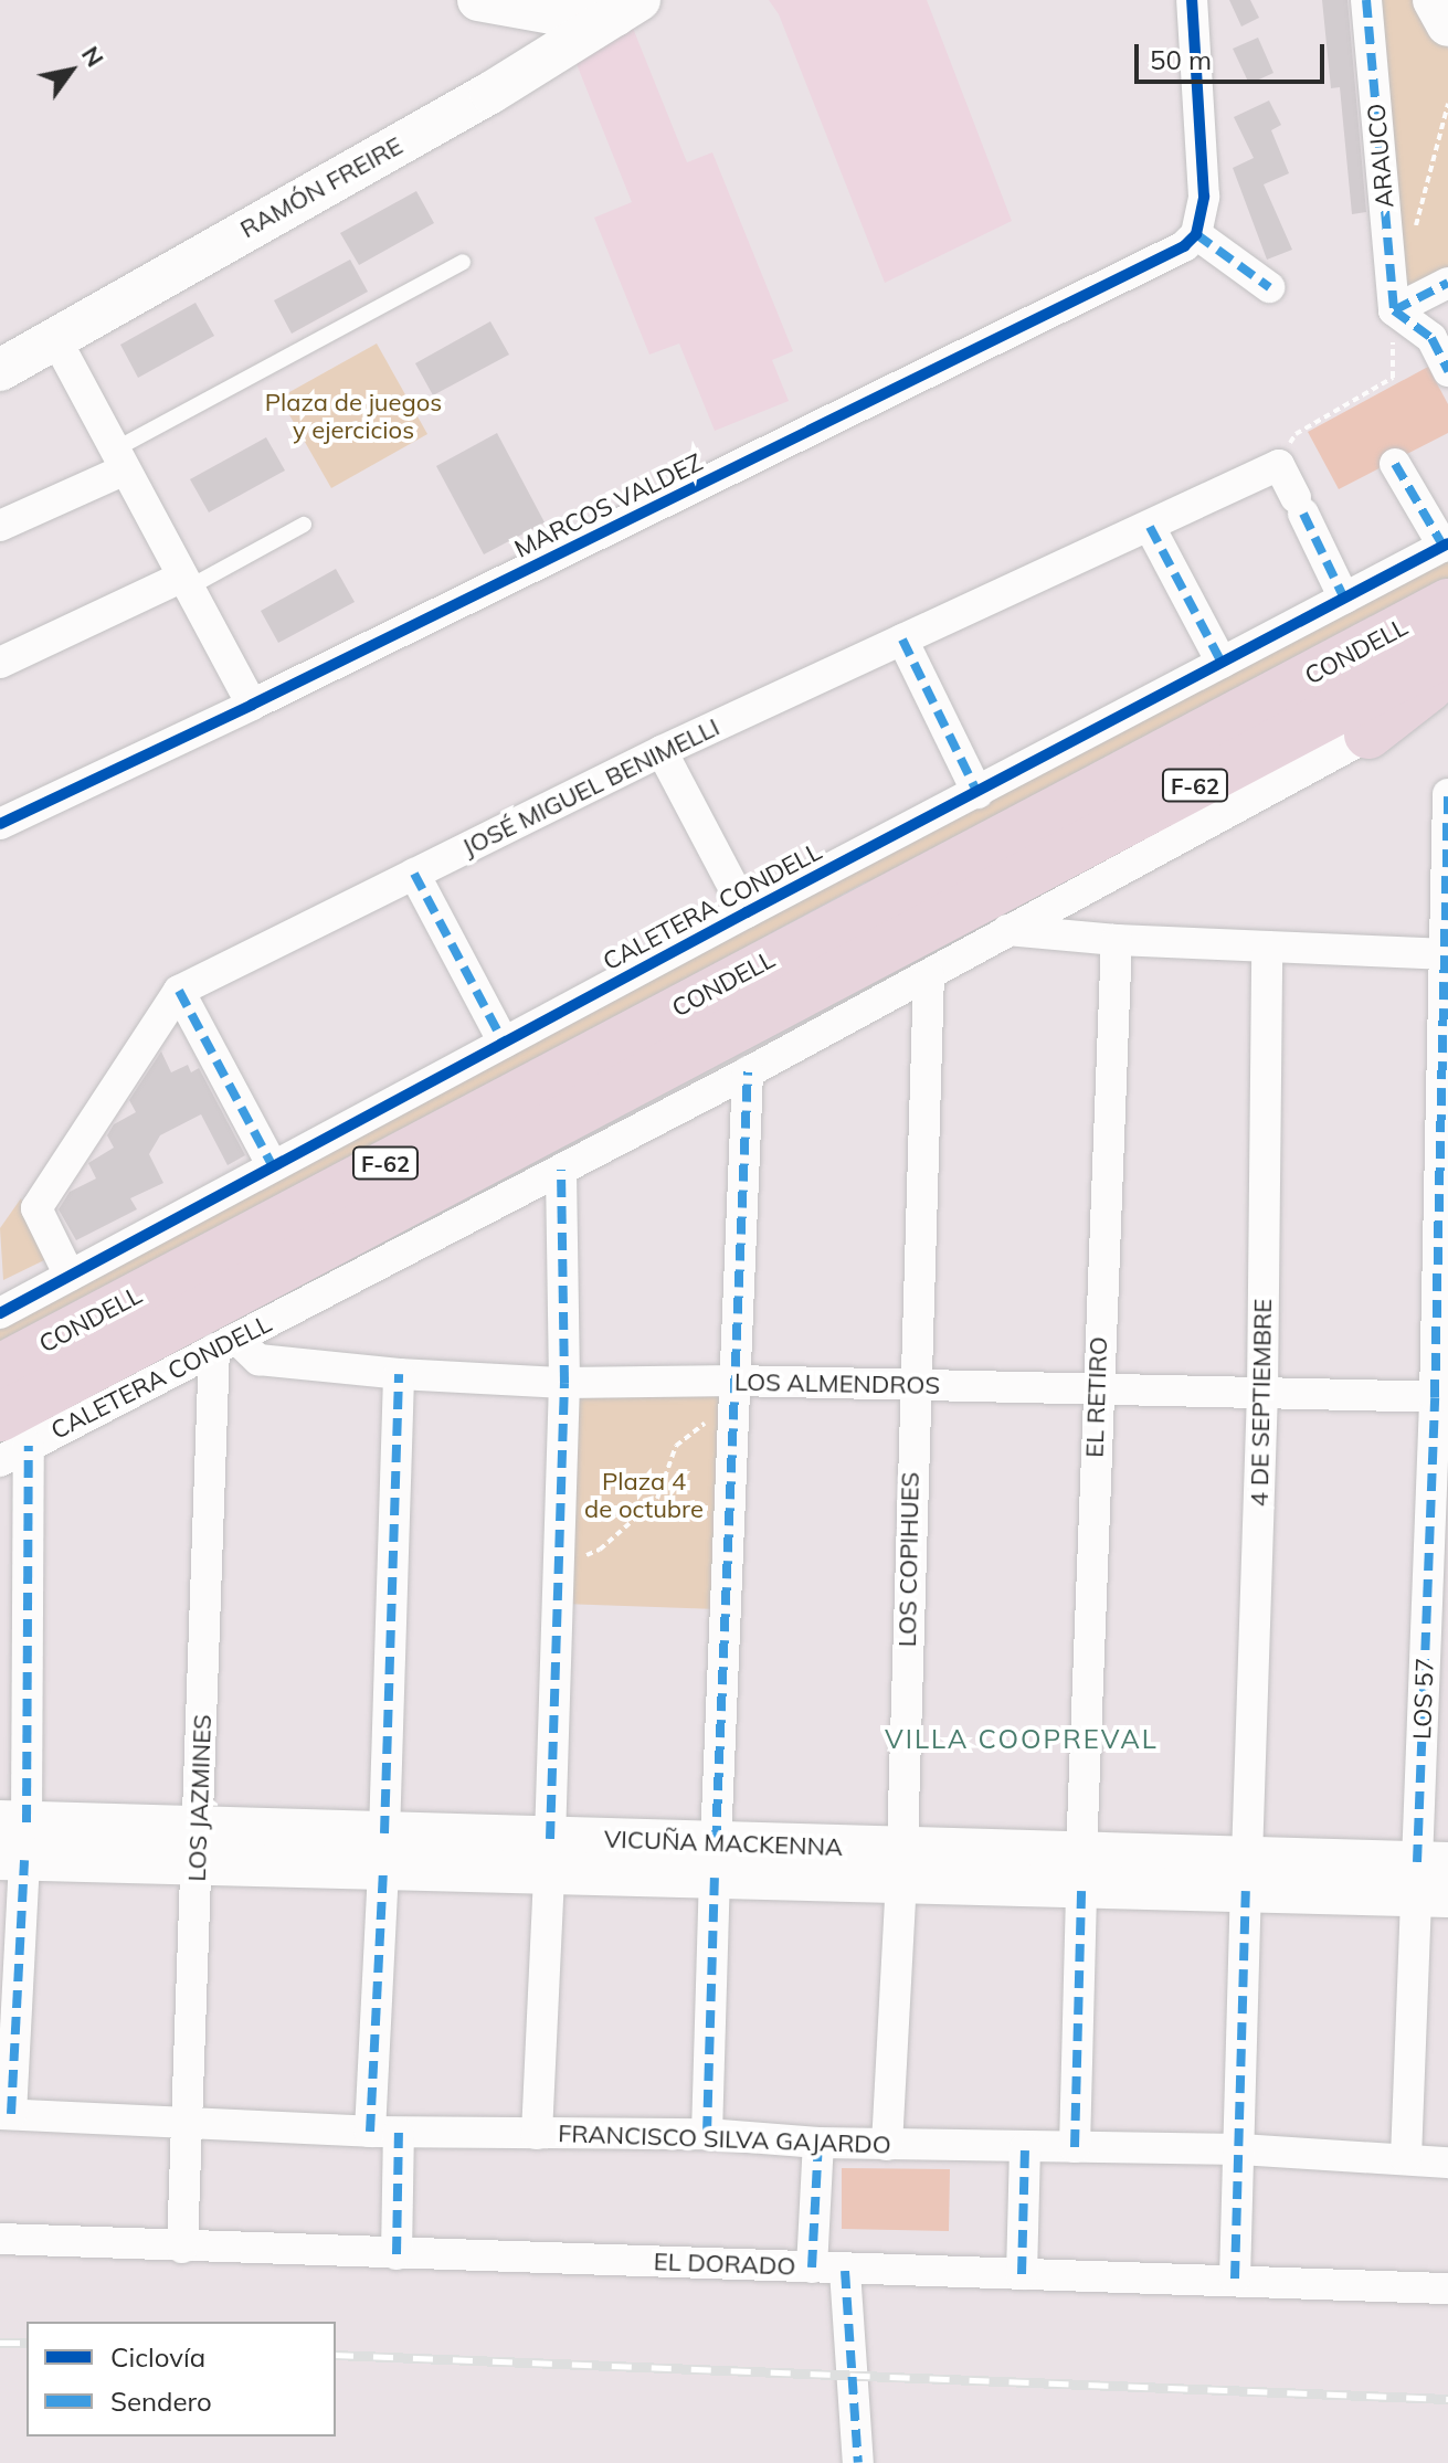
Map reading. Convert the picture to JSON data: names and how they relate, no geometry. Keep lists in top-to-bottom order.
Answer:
{
  "streets": {
    "main road": [
      "RAMÓN FREIRE",
      "CONDELL",
      "F-62",
      "VICUÑA MACKENNA"
    ],
    "street": [
      "ARAUCO",
      "MARCOS VALDEZ",
      "JOSÉ MIGUEL BENIMELLI",
      "CALETERA CONDELL",
      "LOS ALMENDROS",
      "EL RETIRO",
      "4 DE SEPTIEMBRE",
      "LOS COPIHUES",
      "LOS 57",
      "LOS JAZMINES",
      "FRANCISCO SILVA GAJARDO",
      "EL DORADO"
    ]
  },
  "crossings": [
    ["CONDELL", "CALETERA CONDELL"],
    ["CALETERA CONDELL", "LOS ALMENDROS"],
    ["CALETERA CONDELL", "LOS COPIHUES"],
    ["CALETERA CONDELL", "LOS JAZMINES"],
    ["LOS ALMENDROS", "EL RETIRO"],
    ["LOS ALMENDROS", "4 DE SEPTIEMBRE"],
    ["LOS ALMENDROS", "LOS COPIHUES"],
    ["LOS ALMENDROS", "LOS 57"],
    ["LOS ALMENDROS", "LOS JAZMINES"],
    ["EL RETIRO", "VICUÑA MACKENNA"],
    ["EL RETIRO", "FRANCISCO SILVA GAJARDO"],
    ["4 DE SEPTIEMBRE", "VICUÑA MACKENNA"],
    ["4 DE SEPTIEMBRE", "FRANCISCO SILVA GAJARDO"],
    ["4 DE SEPTIEMBRE", "EL DORADO"],
    ["LOS COPIHUES", "VICUÑA MACKENNA"],
    ["LOS COPIHUES", "FRANCISCO SILVA GAJARDO"],
    ["LOS 57", "VICUÑA MACKENNA"],
    ["LOS 57", "FRANCISCO SILVA GAJARDO"],
    ["LOS JAZMINES", "VICUÑA MACKENNA"],
    ["LOS JAZMINES", "FRANCISCO SILVA GAJARDO"],
    ["LOS JAZMINES", "EL DORADO"]
  ],
  "districts": ["VILLA COOPREVAL"],
  "parks": ["Plaza de juegos y ejercicios", "Plaza 4 de octubre"],
  "legend": ["Ciclovía", "Sendero"],
  "scale_bar": "50 m",
  "north": "top right"
}
